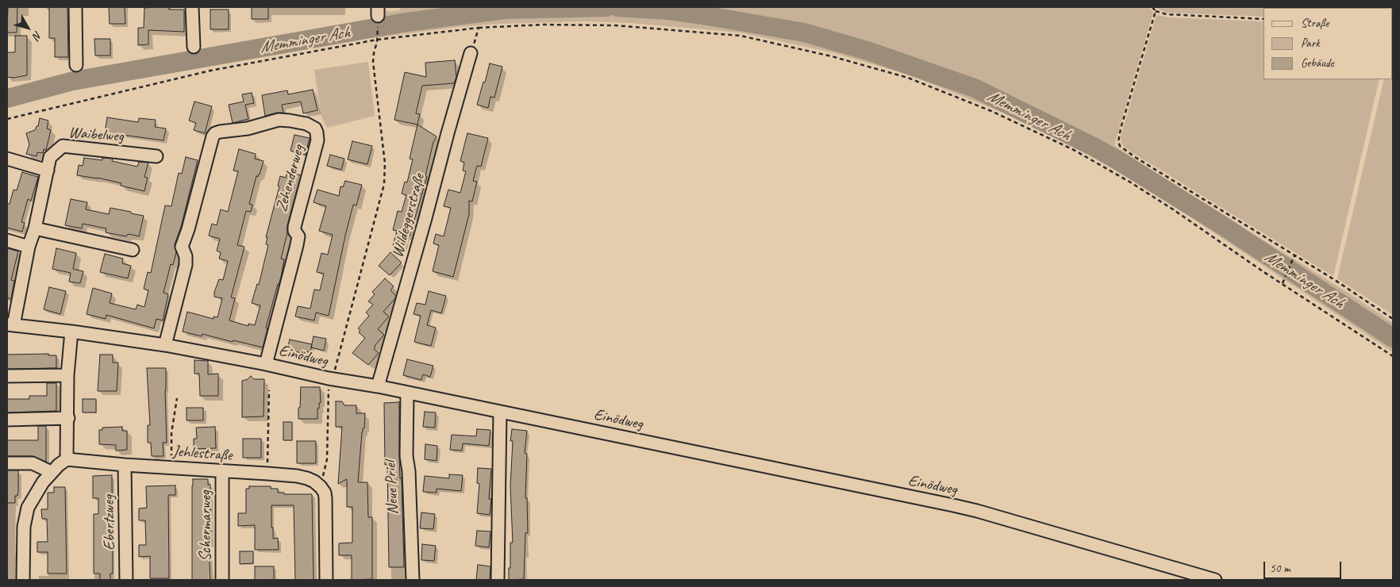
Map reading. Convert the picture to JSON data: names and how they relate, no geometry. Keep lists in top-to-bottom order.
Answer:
{
  "streets": {
    "street": [
      "Waibelweg",
      "Zehenderweg",
      "Wildeggerstraße",
      "Einödweg",
      "Jehlestraße",
      "Neue Priel",
      "Ebertzweg",
      "Schermarweg"
    ]
  },
  "crossings": [
    ["Waibelweg", "Einödweg"],
    ["Zehenderweg", "Einödweg"],
    ["Wildeggerstraße", "Einödweg"],
    ["Einödweg", "Neue Priel"],
    ["Jehlestraße", "Ebertzweg"],
    ["Jehlestraße", "Schermarweg"]
  ],
  "water": ["Memminger Ach"],
  "legend": ["Straße", "Park", "Gebäude"],
  "scale_bar": "50 m",
  "north": "bottom right"
}
